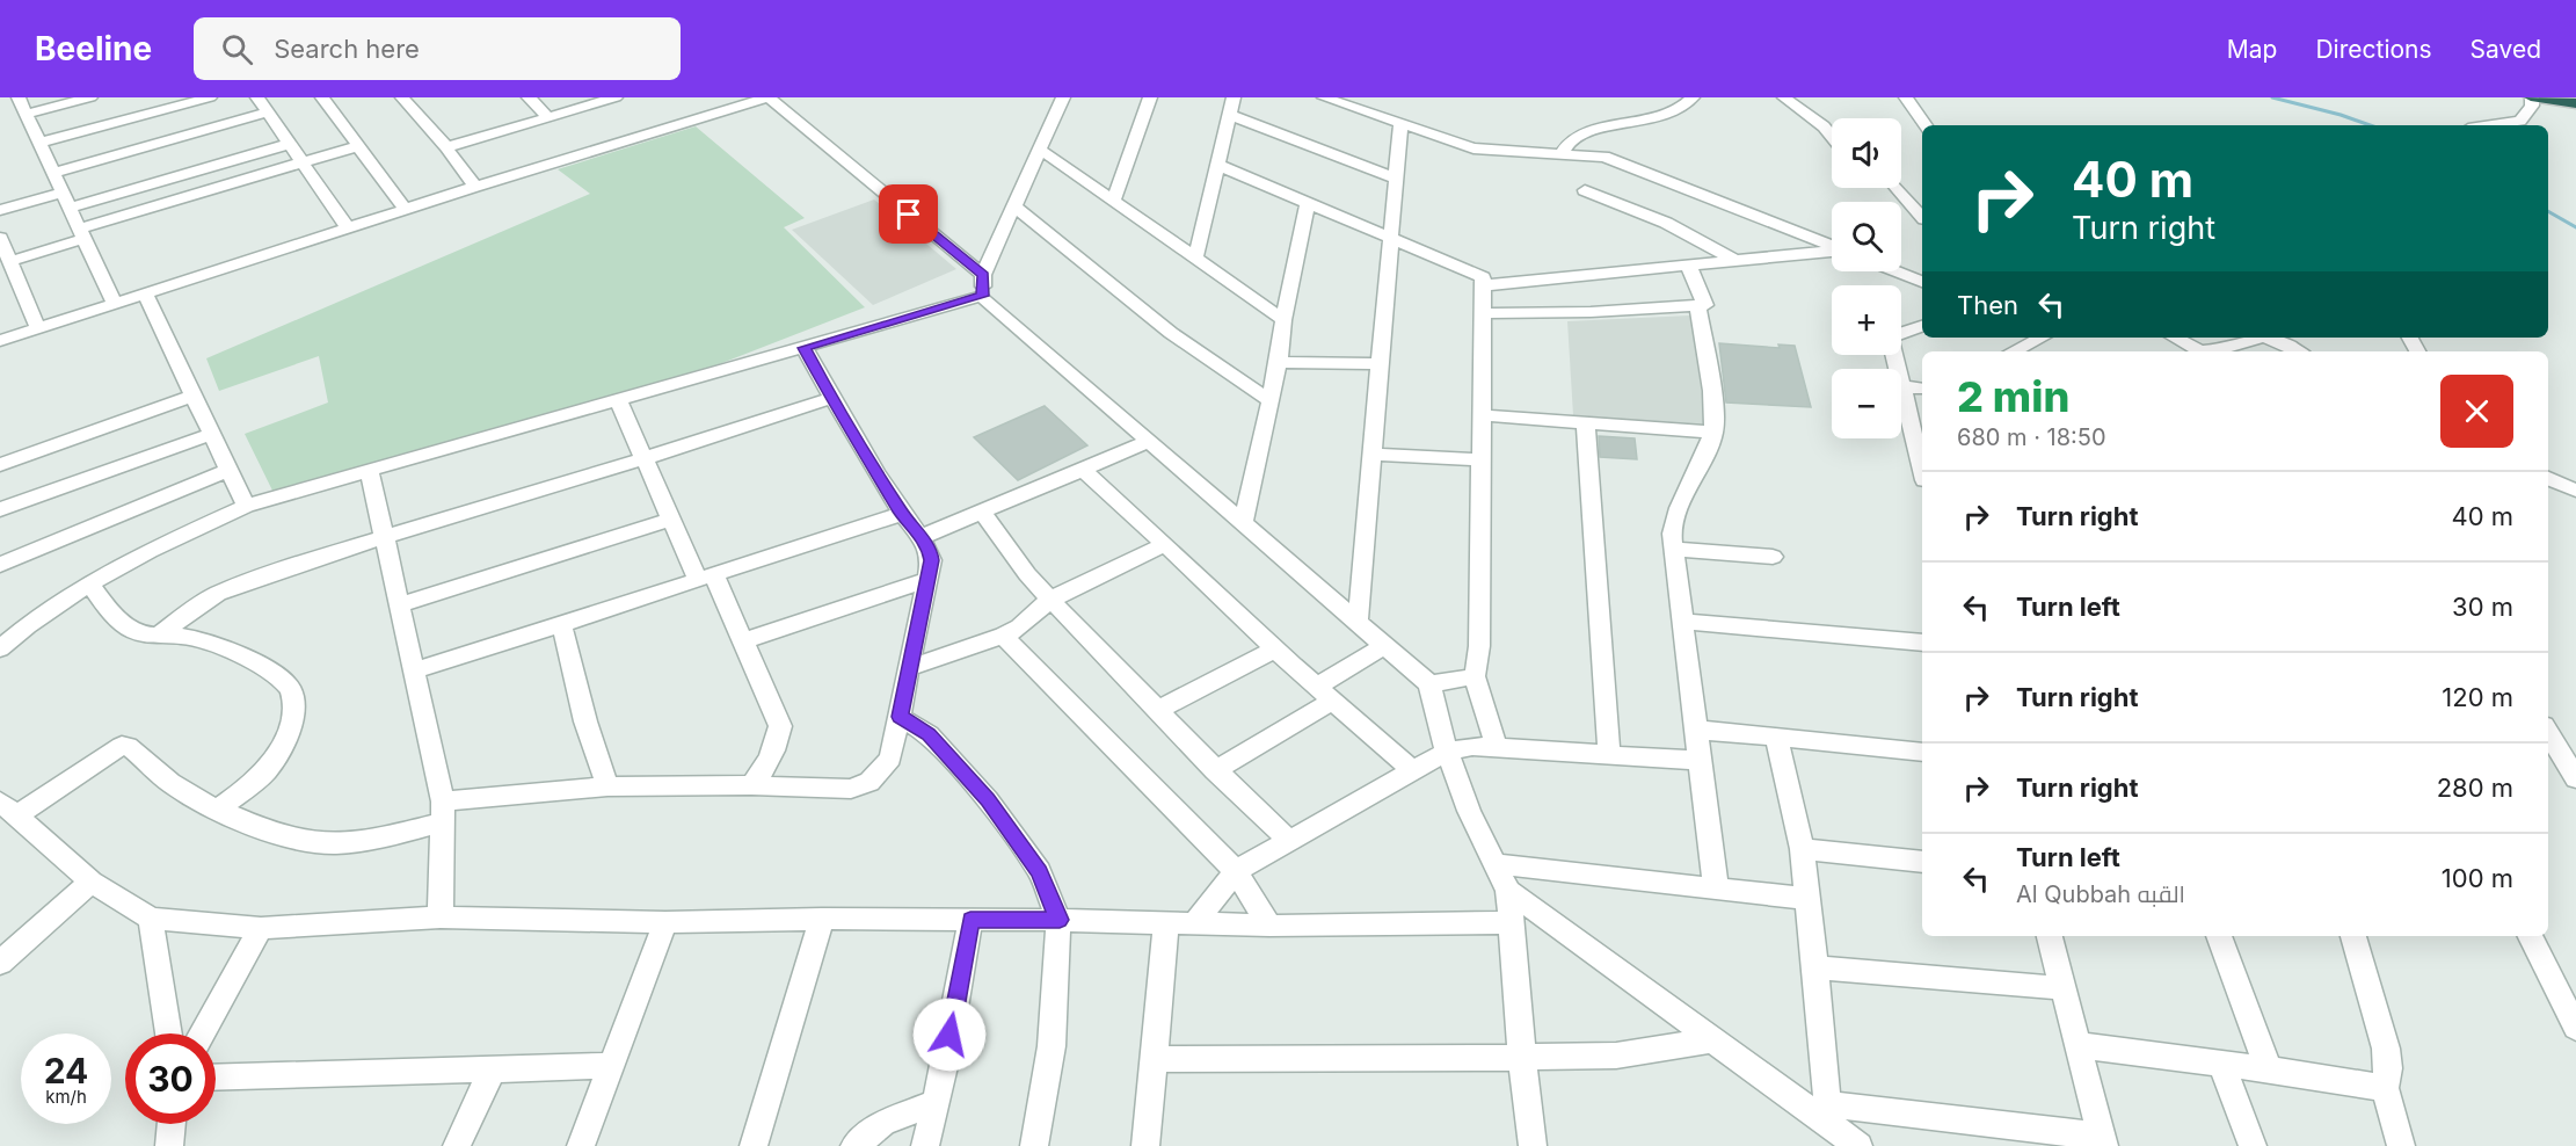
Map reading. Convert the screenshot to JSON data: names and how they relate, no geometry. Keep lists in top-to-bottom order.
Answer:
{
  "page": {
    "header": "Beeline",
    "search": "Search here",
    "nav": ["Map", "Directions", "Saved"],
    "map_buttons": ["+", "−"],
    "turn": ["40 m", "Turn right"],
    "then": "Then",
    "heading": ["2 min", "680 m · 18:50"],
    "list": [
      {
        "name": "Turn right",
        "value": "40 m"
      },
      {
        "name": "Turn left",
        "value": "30 m"
      },
      {
        "name": "Turn right",
        "value": "120 m"
      },
      {
        "name": "Turn right",
        "value": "280 m"
      },
      {
        "name": "Turn left",
        "note": "Al Qubbah القبه",
        "value": "100 m"
      }
    ],
    "speed": "24 km/h",
    "limit": "30"
  }
}
